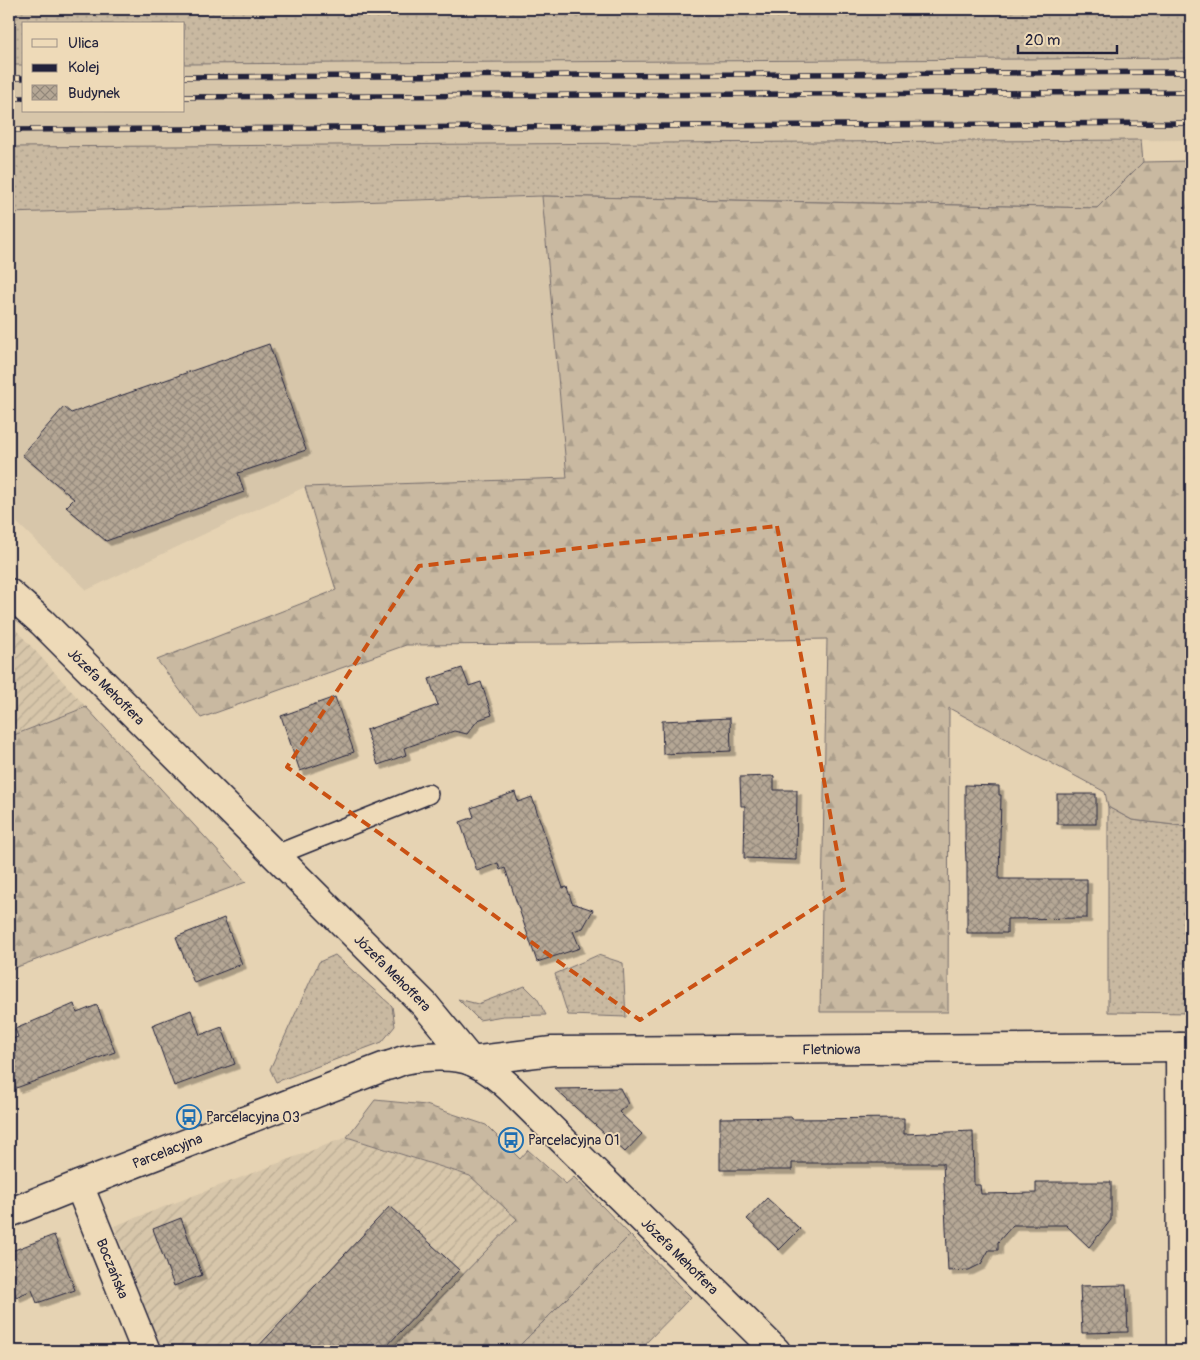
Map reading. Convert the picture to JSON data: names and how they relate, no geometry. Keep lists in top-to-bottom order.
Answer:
{
  "streets": {
    "street": [
      "Józefa Mehoffera",
      "Fletniowa",
      "Parcelacyjna",
      "Boczańska"
    ]
  },
  "crossings": [
    ["Józefa Mehoffera", "Fletniowa"],
    ["Józefa Mehoffera", "Parcelacyjna"],
    ["Fletniowa", "Parcelacyjna"],
    ["Parcelacyjna", "Boczańska"]
  ],
  "places": {
    "bus stop": ["Parcelacyjna 03", "Parcelacyjna 01"]
  },
  "legend": ["Ulica", "Kolej", "Budynek"],
  "scale_bar": "20 m"
}
